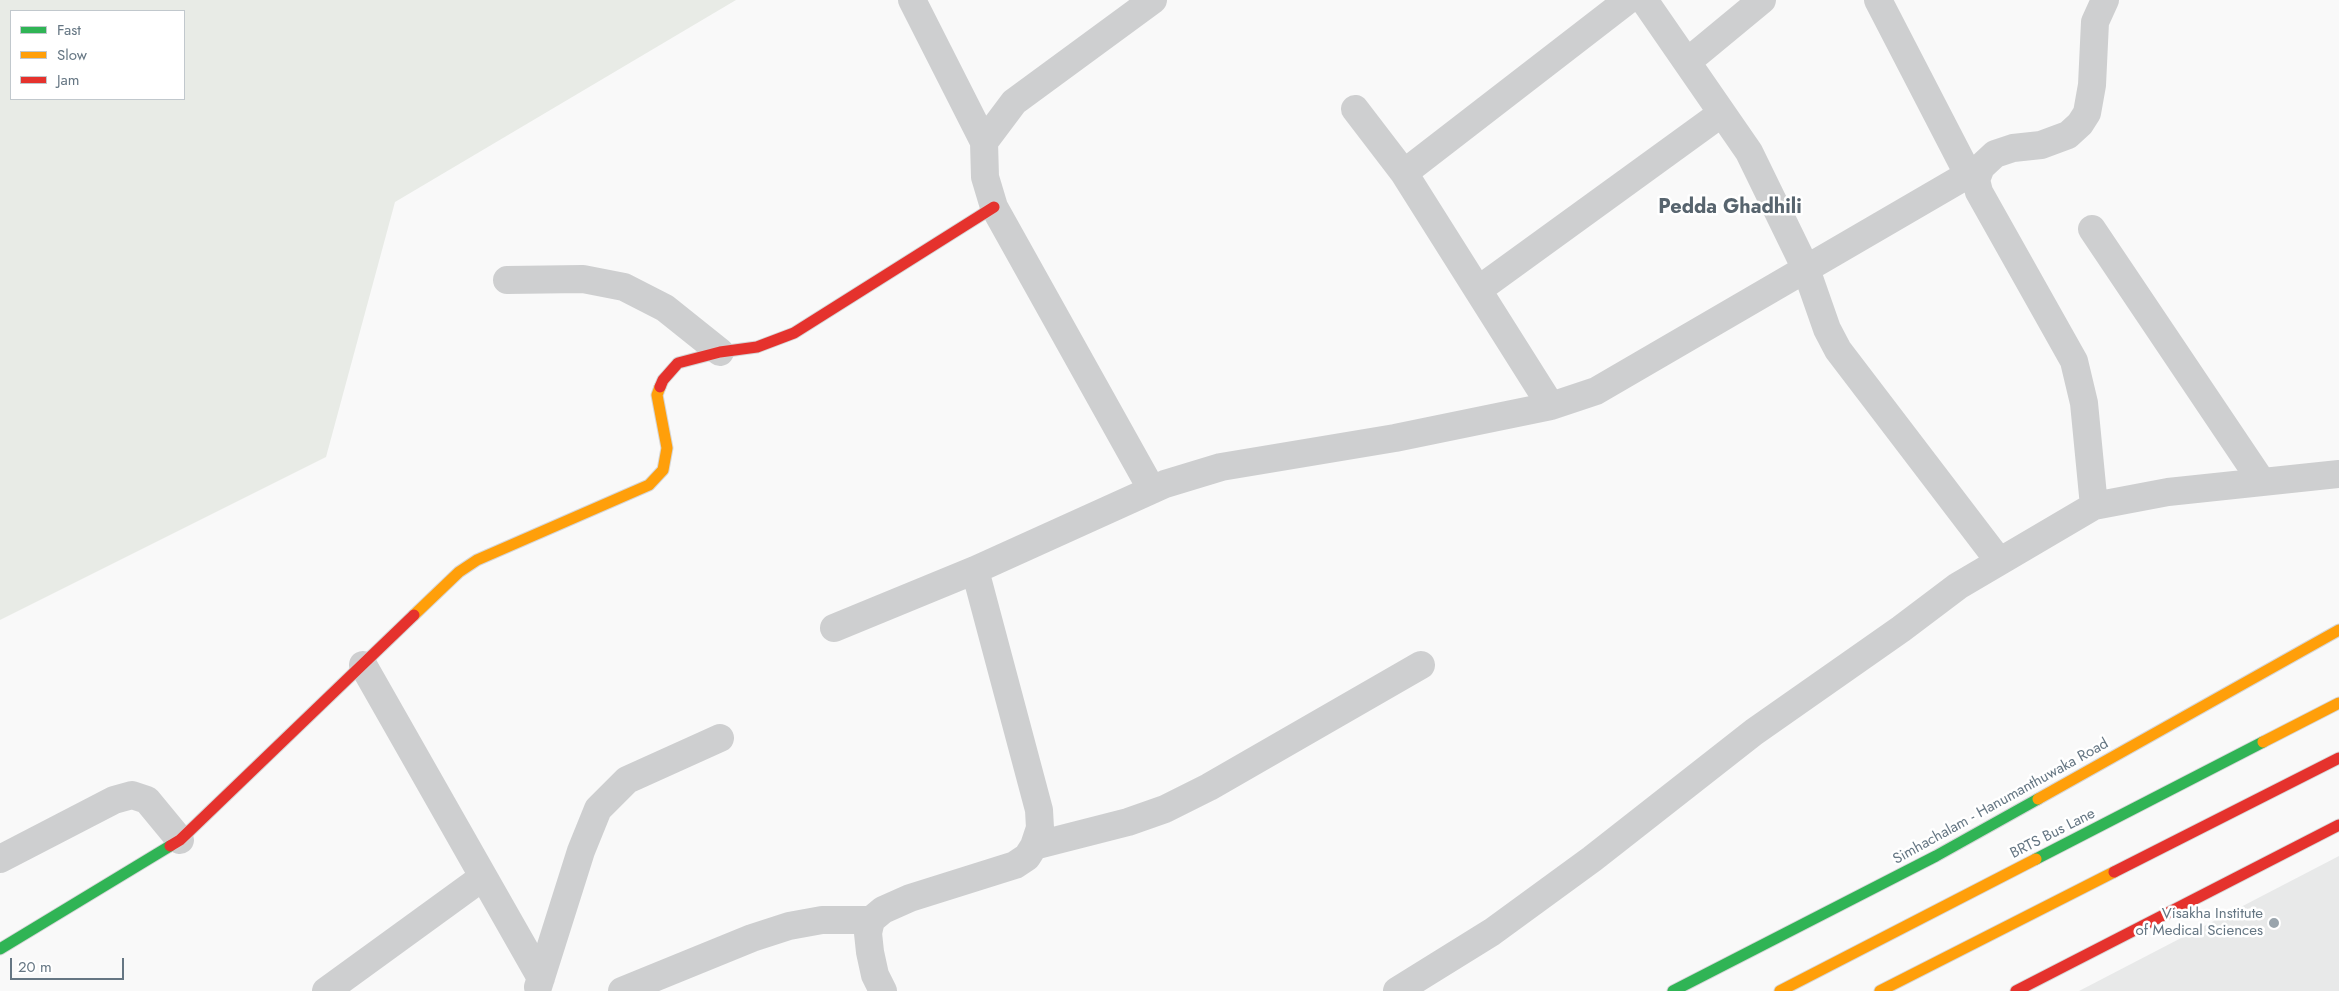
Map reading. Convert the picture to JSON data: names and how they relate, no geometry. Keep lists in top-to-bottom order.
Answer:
{
  "streets": {
    "street": ["Simhachalam - Hanumanthuwaka Road", "BRTS Bus Lane"]
  },
  "districts": ["Pedda Ghadhili"],
  "places": ["Visakha Institute of Medical Sciences"],
  "legend": ["Fast", "Slow", "Jam"],
  "scale_bar": "20 m"
}
